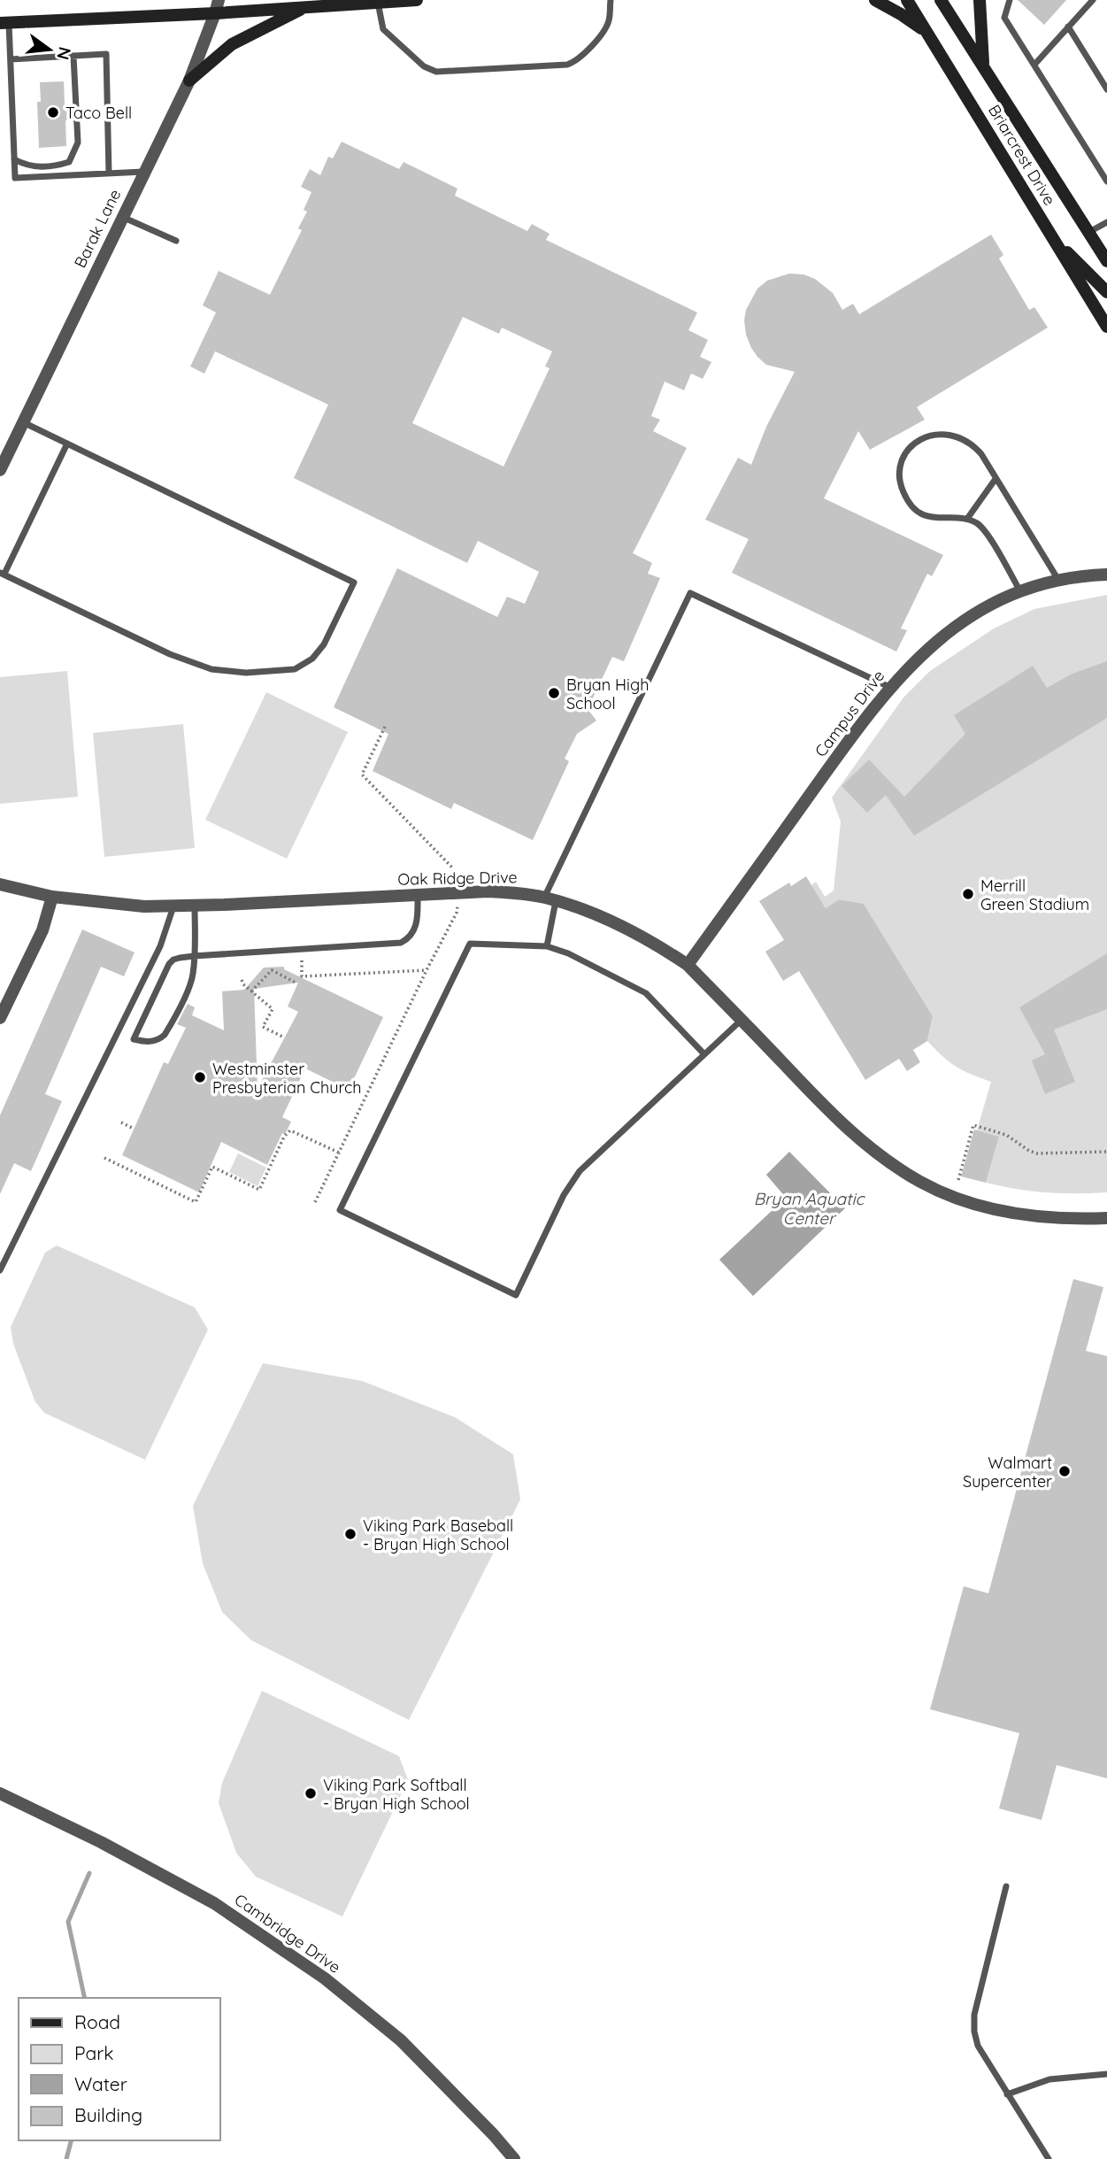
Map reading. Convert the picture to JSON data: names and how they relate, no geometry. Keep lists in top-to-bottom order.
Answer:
{
  "streets": {
    "main road": ["Briarcrest Drive"],
    "street": [
      "Barak Lane",
      "Campus Drive",
      "Oak Ridge Drive",
      "Cambridge Drive"
    ]
  },
  "crossings": [
    ["Campus Drive", "Oak Ridge Drive"]
  ],
  "water": ["Bryan Aquatic Center"],
  "places": [
    "Taco Bell",
    "Bryan High School",
    "Merrill Green Stadium",
    "Westminster Presbyterian Church",
    "Walmart Supercenter",
    "Viking Park Baseball - Bryan High School",
    "Viking Park Softball - Bryan High School"
  ],
  "legend": [
    "Road",
    "Park",
    "Water",
    "Building"
  ],
  "north": "right"
}
